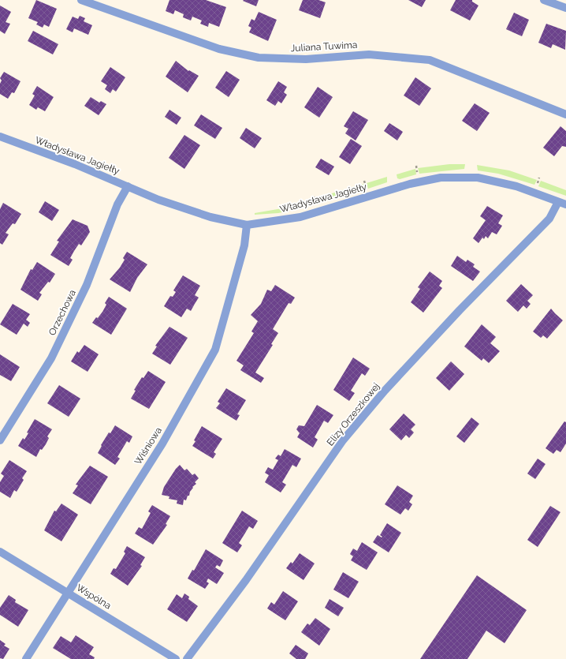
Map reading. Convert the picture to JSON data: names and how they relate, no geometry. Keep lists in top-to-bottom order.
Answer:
{
  "streets": {
    "street": [
      "Juliana Tuwima",
      "Władysława Jagiełły",
      "Orzechowa",
      "Elizy Orzeszkowej",
      "Wiśniowa",
      "Wspólna"
    ]
  },
  "crossings": [
    ["Władysława Jagiełły", "Orzechowa"],
    ["Władysława Jagiełły", "Elizy Orzeszkowej"],
    ["Władysława Jagiełły", "Wiśniowa"],
    ["Wiśniowa", "Wspólna"]
  ]
}
